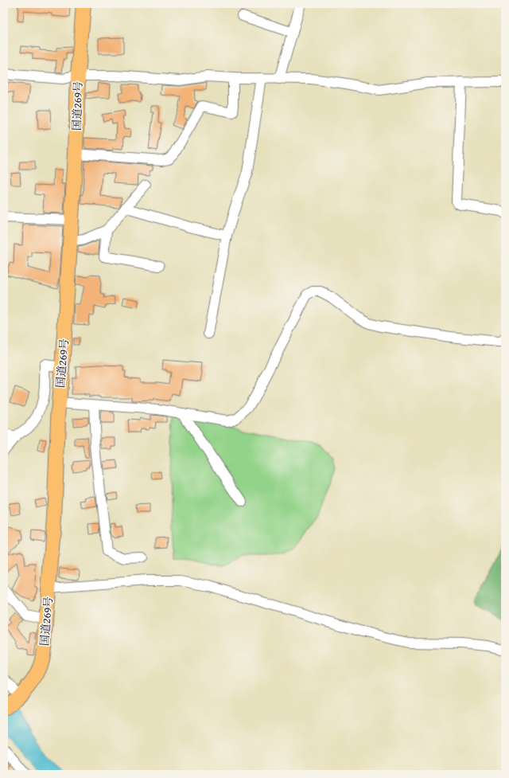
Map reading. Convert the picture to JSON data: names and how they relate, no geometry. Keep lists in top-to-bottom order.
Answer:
{
  "streets": {
    "highway": ["国道269号"]
  }
}
